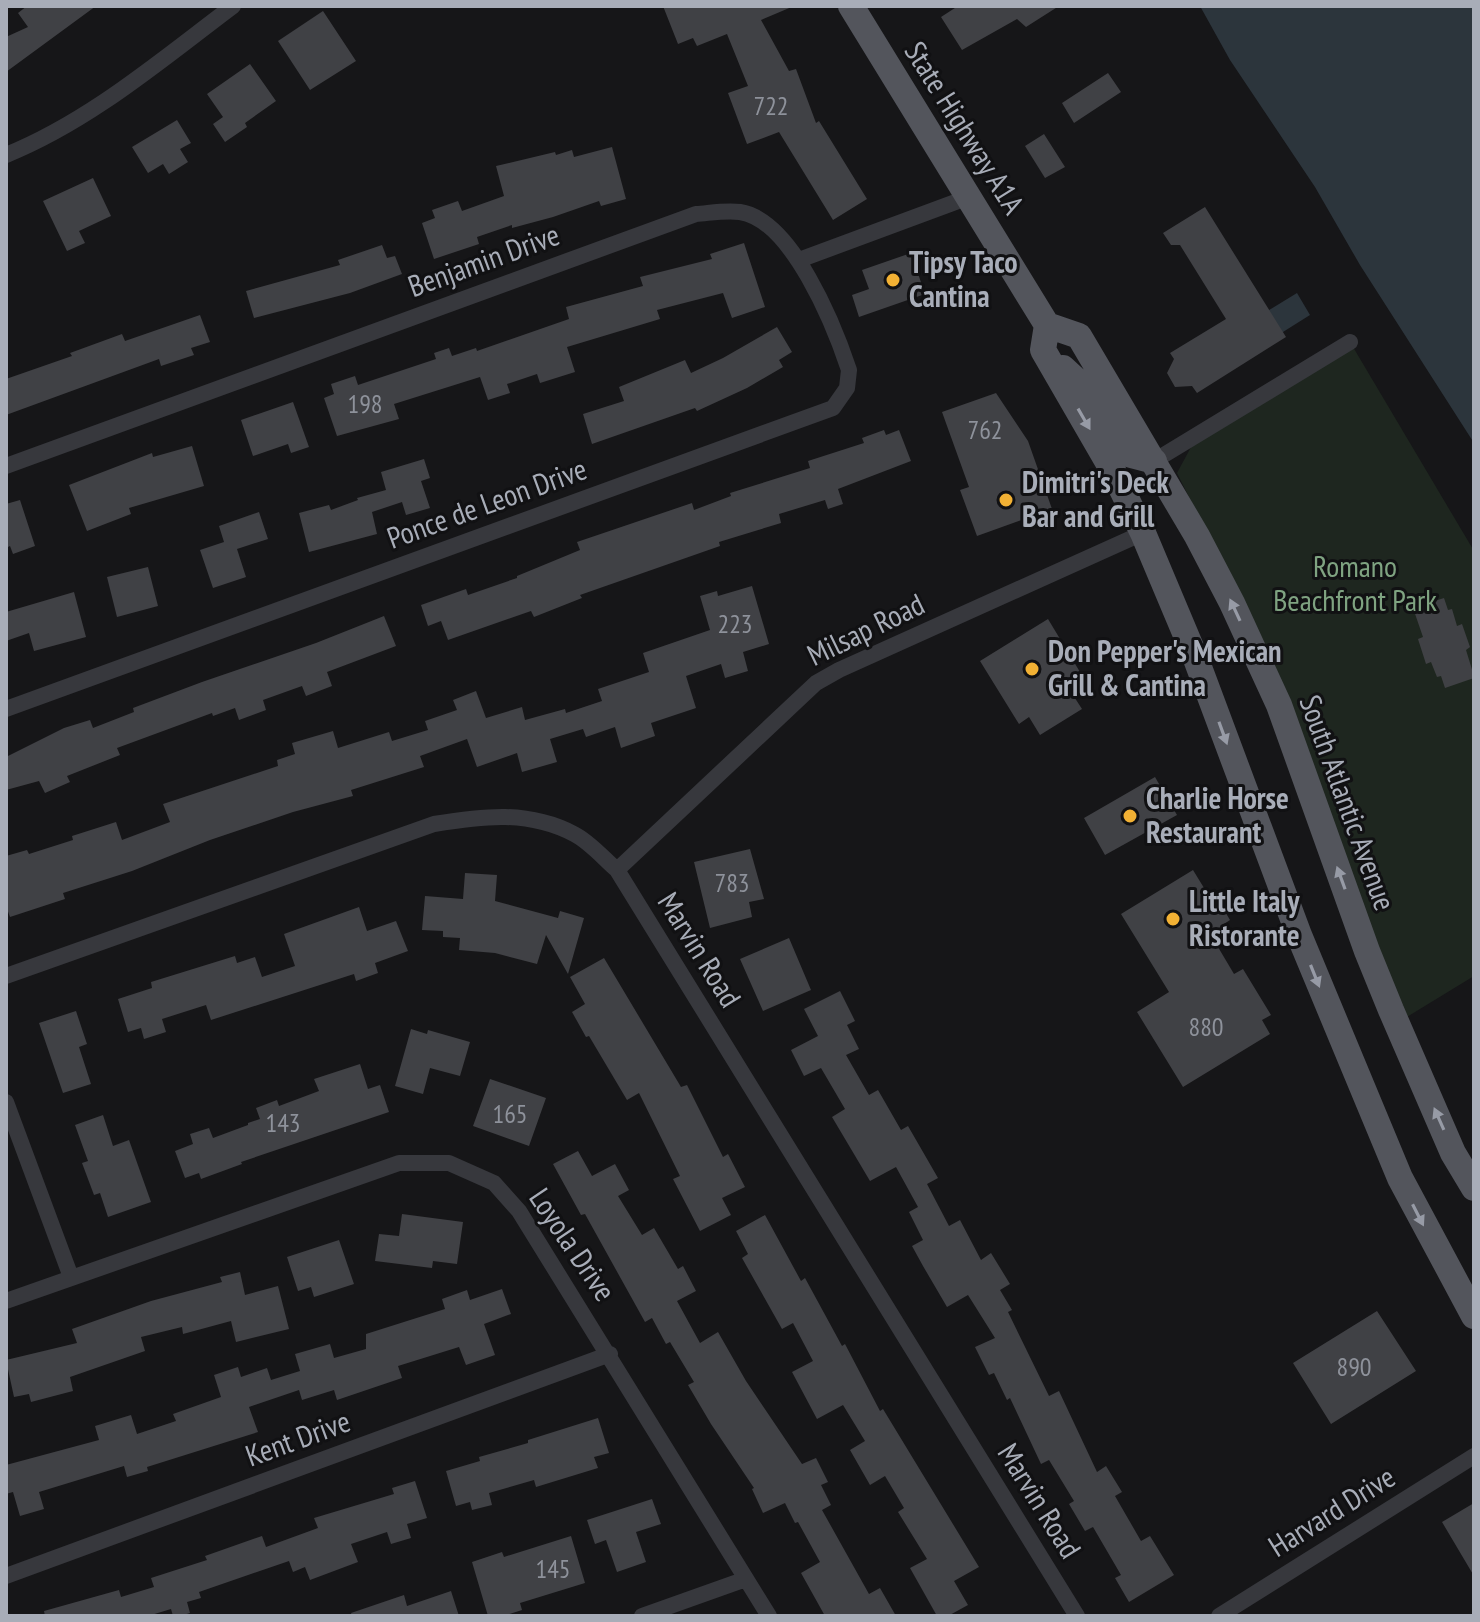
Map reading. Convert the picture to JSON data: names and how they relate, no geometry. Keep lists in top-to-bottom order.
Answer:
{
  "streets": {
    "main road": ["State Highway A1A", "South Atlantic Avenue"],
    "street": [
      "Benjamin Drive",
      "Ponce de Leon Drive",
      "Milsap Road",
      "Marvin Road",
      "Loyola Drive",
      "Kent Drive",
      "Harvard Drive"
    ]
  },
  "crossings": [
    ["State Highway A1A", "South Atlantic Avenue"],
    ["Benjamin Drive", "Ponce de Leon Drive"],
    ["Milsap Road", "Marvin Road"],
    ["Loyola Drive", "Kent Drive"]
  ],
  "parks": ["Romano Beachfront Park"],
  "places": [
    "Tipsy Taco Cantina",
    "Dimitri's Deck Bar and Grill",
    "Don Pepper's Mexican Grill & Cantina",
    "Charlie Horse Restaurant",
    "Little Italy Ristorante"
  ],
  "house_numbers": [
    "722",
    "198",
    "762",
    "223",
    "783",
    "880",
    "165",
    "143",
    "890",
    "145"
  ]
}
